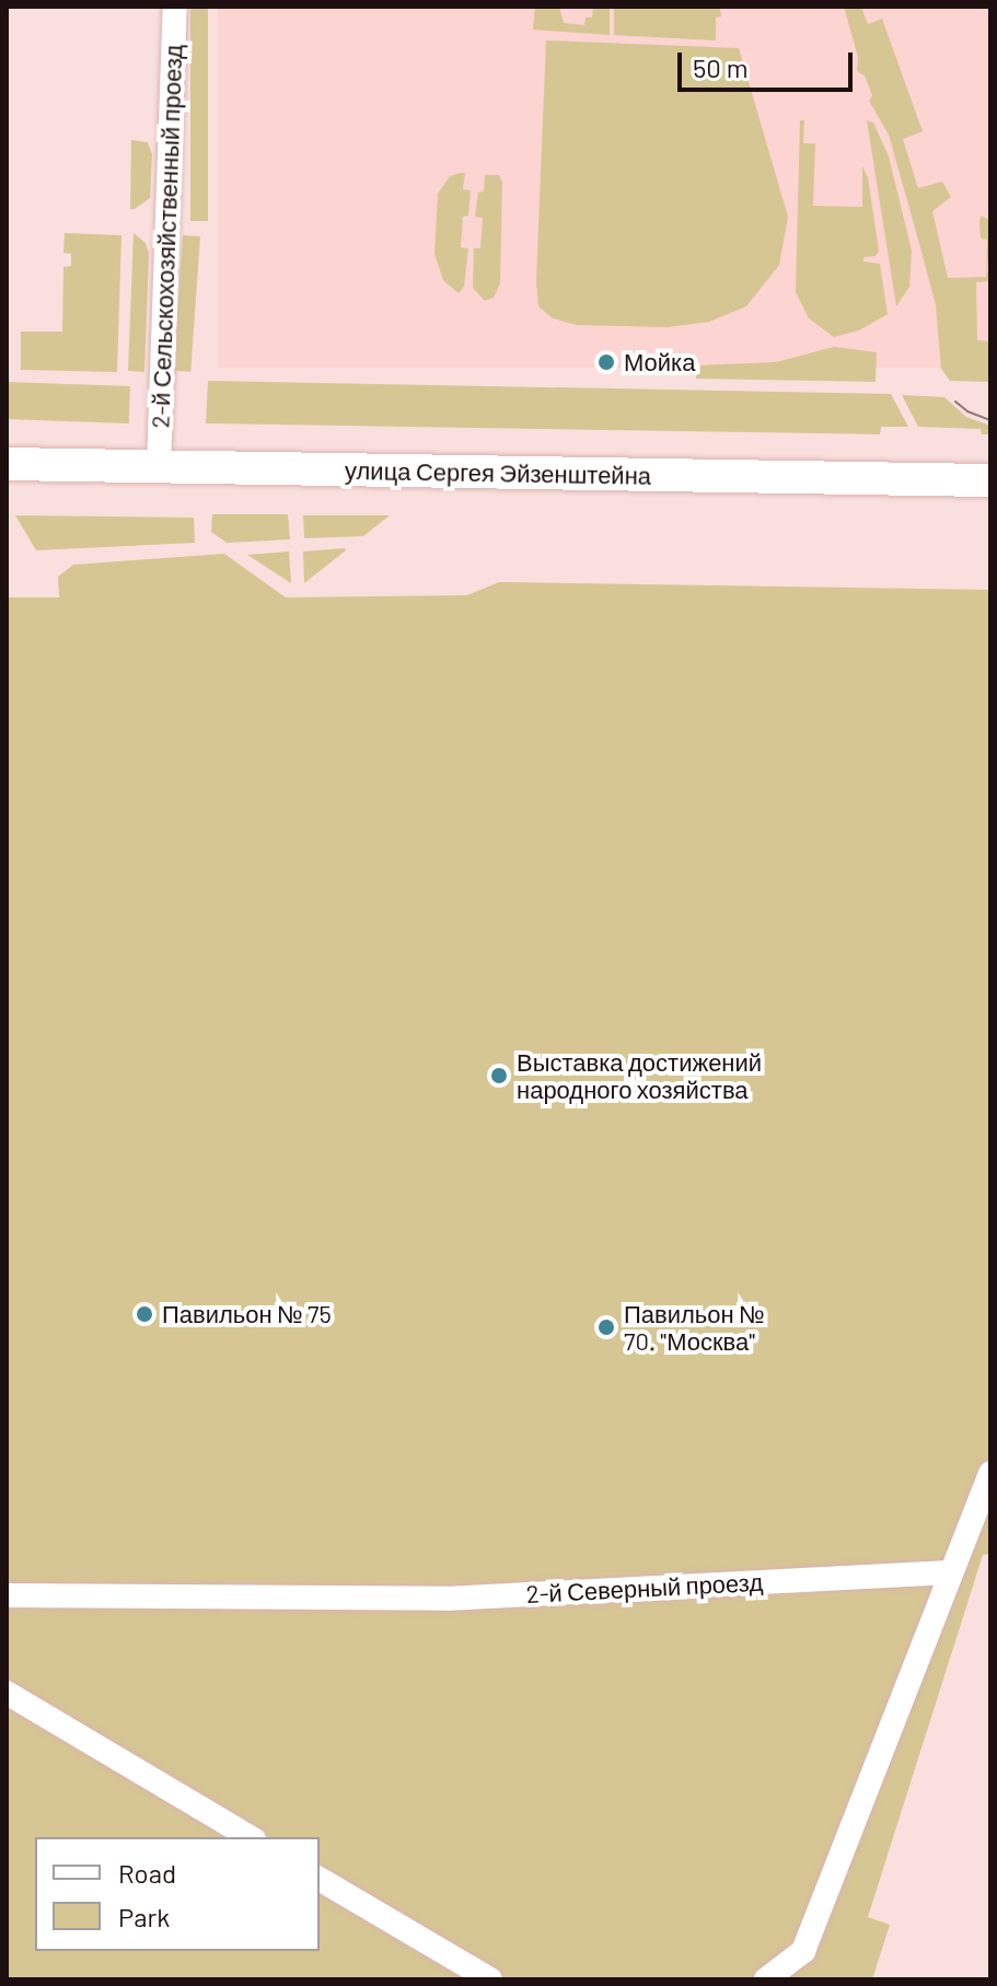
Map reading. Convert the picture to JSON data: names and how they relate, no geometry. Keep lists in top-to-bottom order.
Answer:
{
  "streets": {
    "main road": ["улица Сергея Эйзенштейна"],
    "street": ["2-й Сельскохозяйственный проезд", "2-й Северный проезд"]
  },
  "crossings": [
    ["2-й Сельскохозяйственный проезд", "улица Сергея Эйзенштейна"]
  ],
  "places": [
    "Мойка",
    "Выставка достижений народного хозяйства",
    "Павильон № 75",
    "Павильон № 70. \"Москва\""
  ],
  "legend": ["Road", "Park"],
  "scale_bar": "50 m"
}
